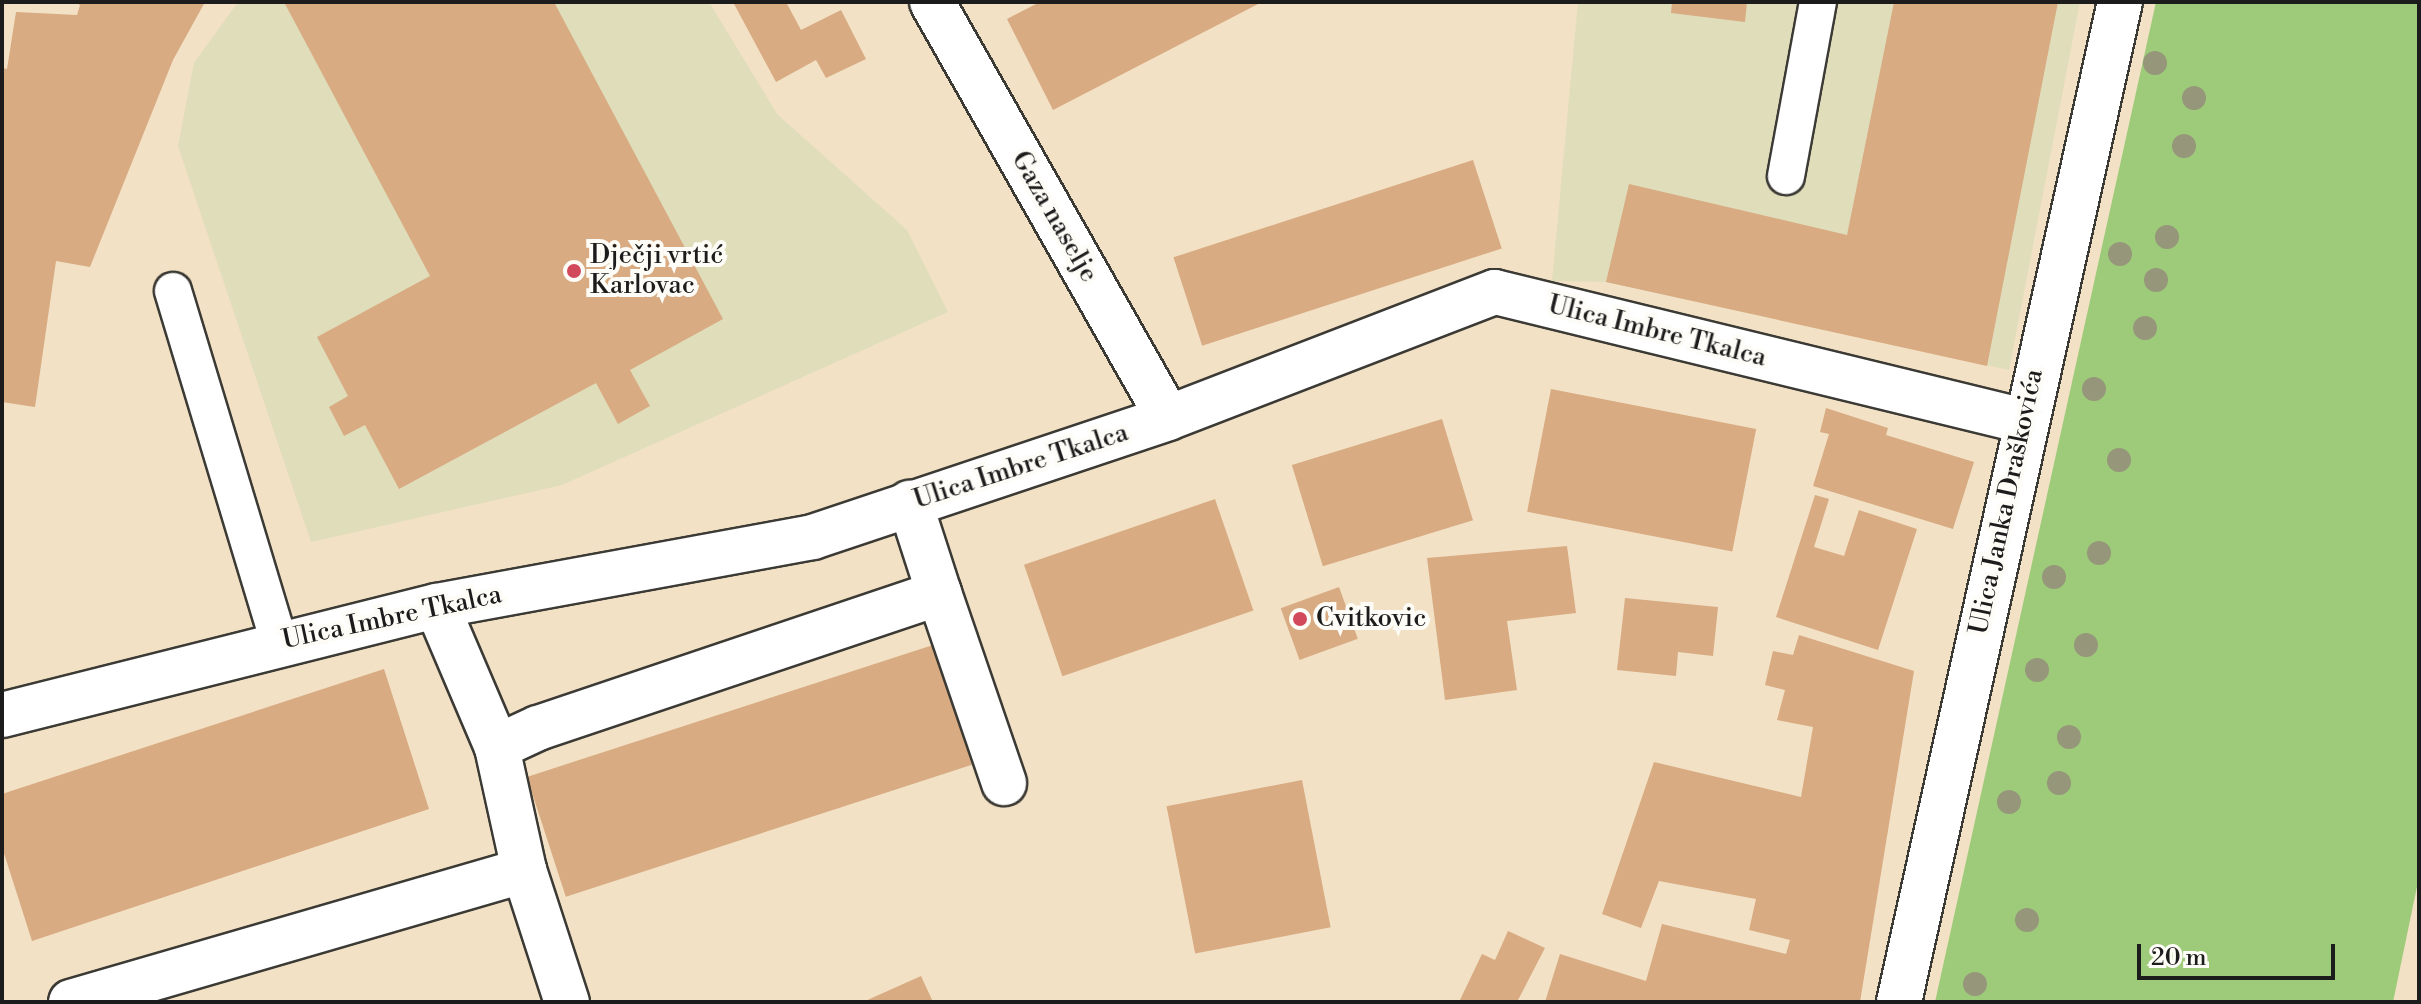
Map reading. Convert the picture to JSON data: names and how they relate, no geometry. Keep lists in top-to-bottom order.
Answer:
{
  "streets": {
    "street": ["Gaza naselje", "Ulica Imbre Tkalca", "Ulica Janka Draškovića"]
  },
  "crossings": [
    ["Gaza naselje", "Ulica Imbre Tkalca"],
    ["Ulica Imbre Tkalca", "Ulica Janka Draškovića"]
  ],
  "places": ["Dječji vrtić Karlovac", "Cvitkovic"],
  "scale_bar": "20 m"
}
